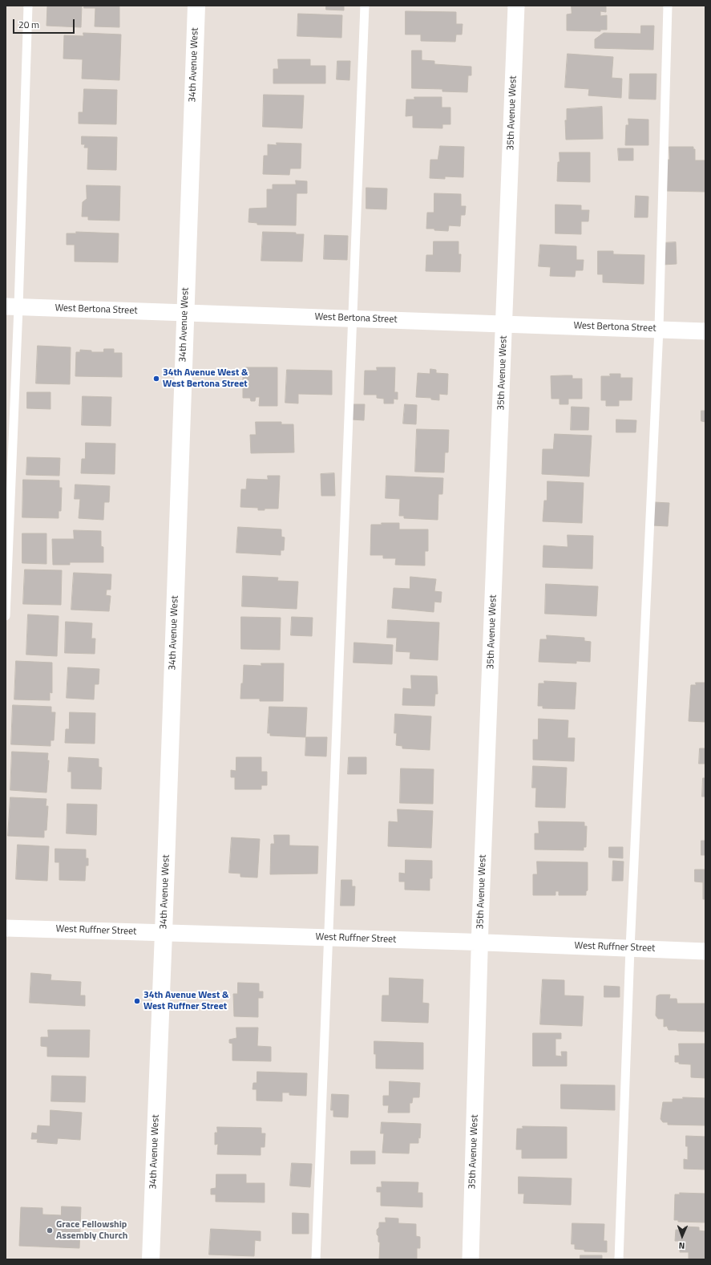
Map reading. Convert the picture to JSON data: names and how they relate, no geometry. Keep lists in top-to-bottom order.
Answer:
{
  "streets": {
    "street": [
      "34th Avenue West",
      "35th Avenue West",
      "West Bertona Street",
      "West Ruffner Street"
    ]
  },
  "crossings": [
    ["34th Avenue West", "West Bertona Street"],
    ["34th Avenue West", "West Ruffner Street"],
    ["35th Avenue West", "West Bertona Street"],
    ["35th Avenue West", "West Ruffner Street"]
  ],
  "places": ["34th Avenue West & West Bertona Street", "34th Avenue West & West Ruffner Street", "Grace Fellowship Assembly Church"],
  "scale_bar": "20 m",
  "north": "bottom"
}
